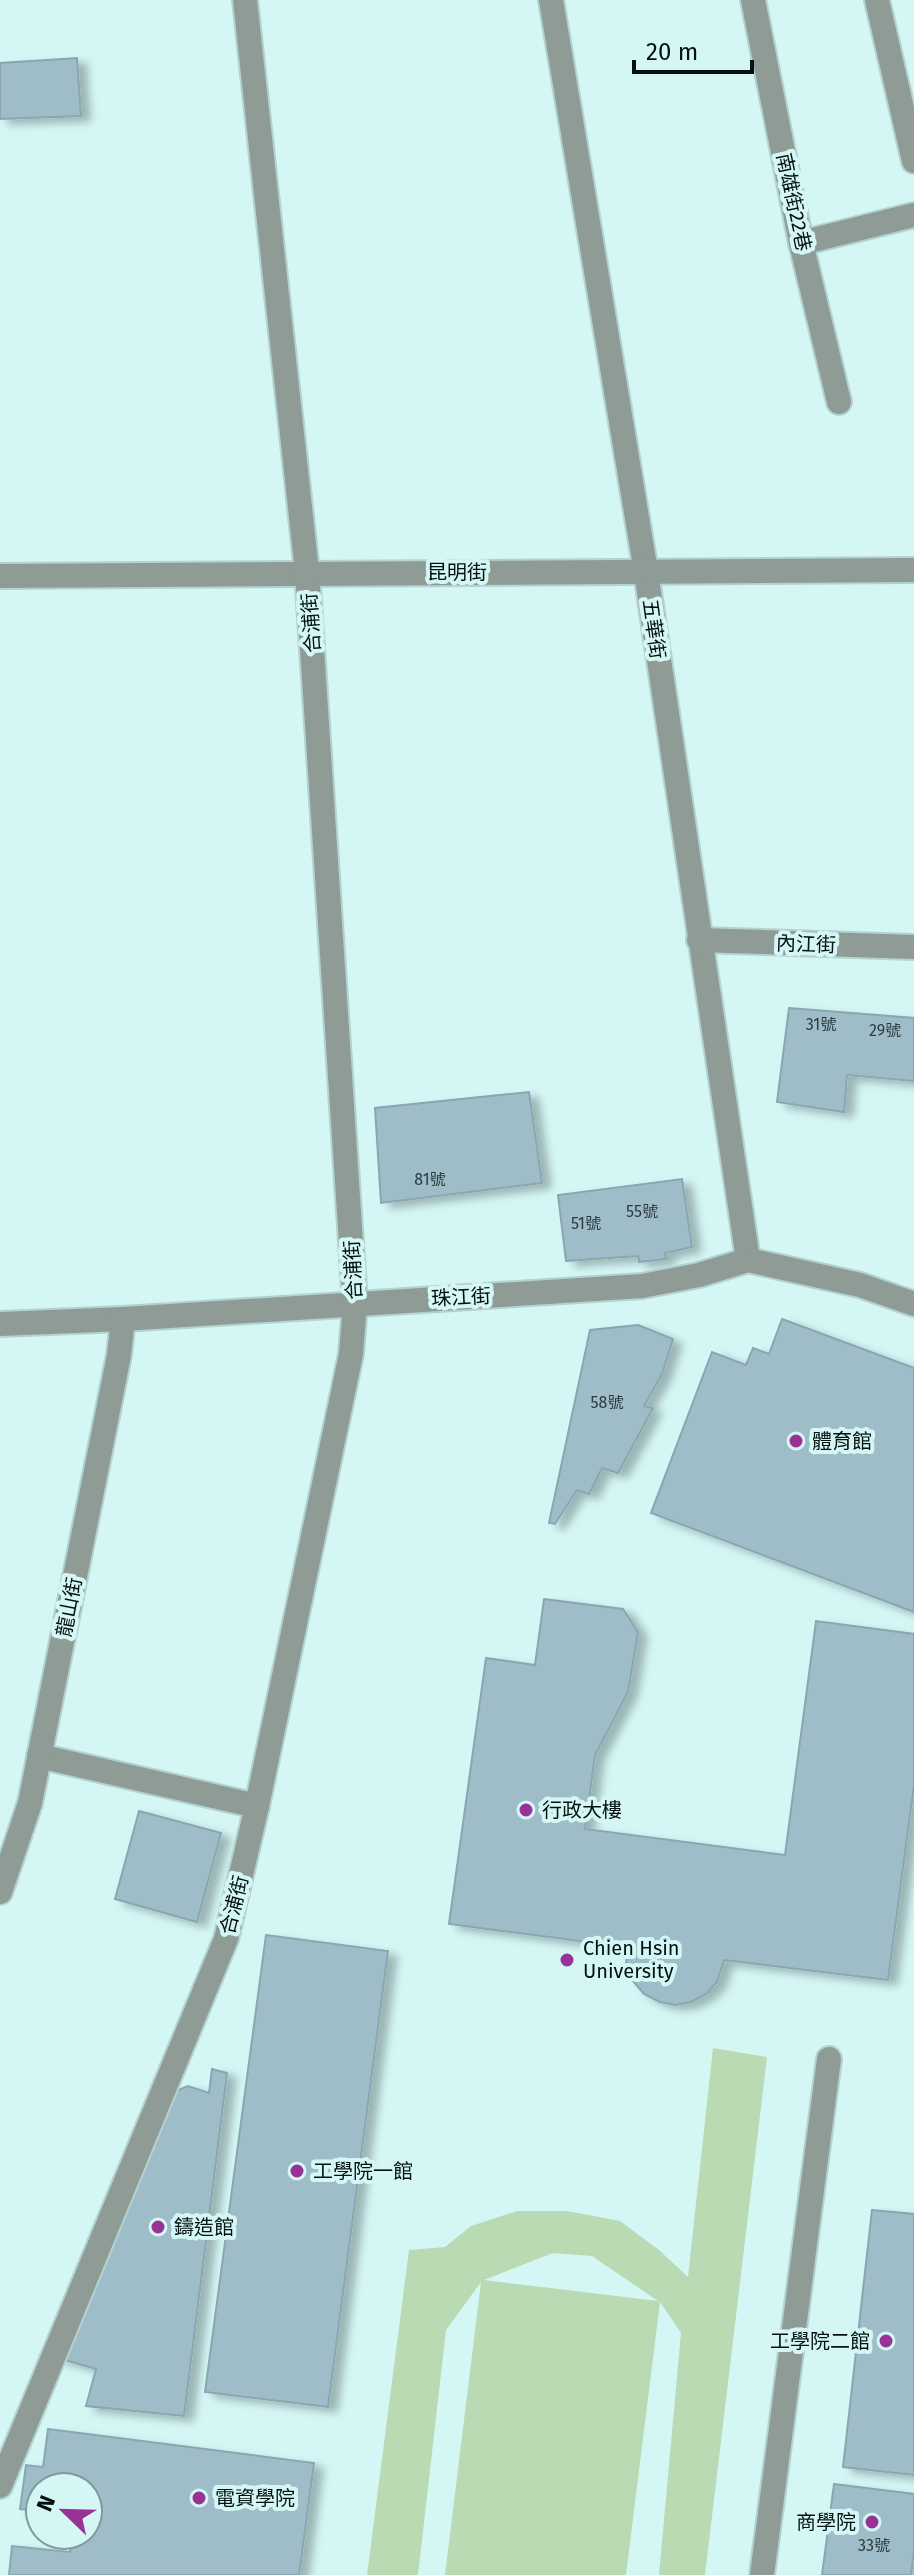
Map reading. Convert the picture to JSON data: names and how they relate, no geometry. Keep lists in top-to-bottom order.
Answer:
{
  "streets": {
    "lane": [
      "南雄街22巷",
      "昆明街",
      "合浦街",
      "五華街",
      "內江街",
      "珠江街",
      "龍山街"
    ]
  },
  "crossings": [
    ["昆明街", "合浦街"],
    ["昆明街", "五華街"],
    ["合浦街", "珠江街"],
    ["五華街", "內江街"],
    ["五華街", "珠江街"],
    ["珠江街", "龍山街"]
  ],
  "places": [
    "體育館",
    "行政大樓",
    "Chien Hsin University",
    "工學院一館",
    "鑄造館",
    "工學院二館",
    "電資學院",
    "商學院"
  ],
  "house_numbers": [
    "31號",
    "29號",
    "81號",
    "55號",
    "51號",
    "58號",
    "33號"
  ],
  "scale_bar": "20 m",
  "north": "top left"
}
